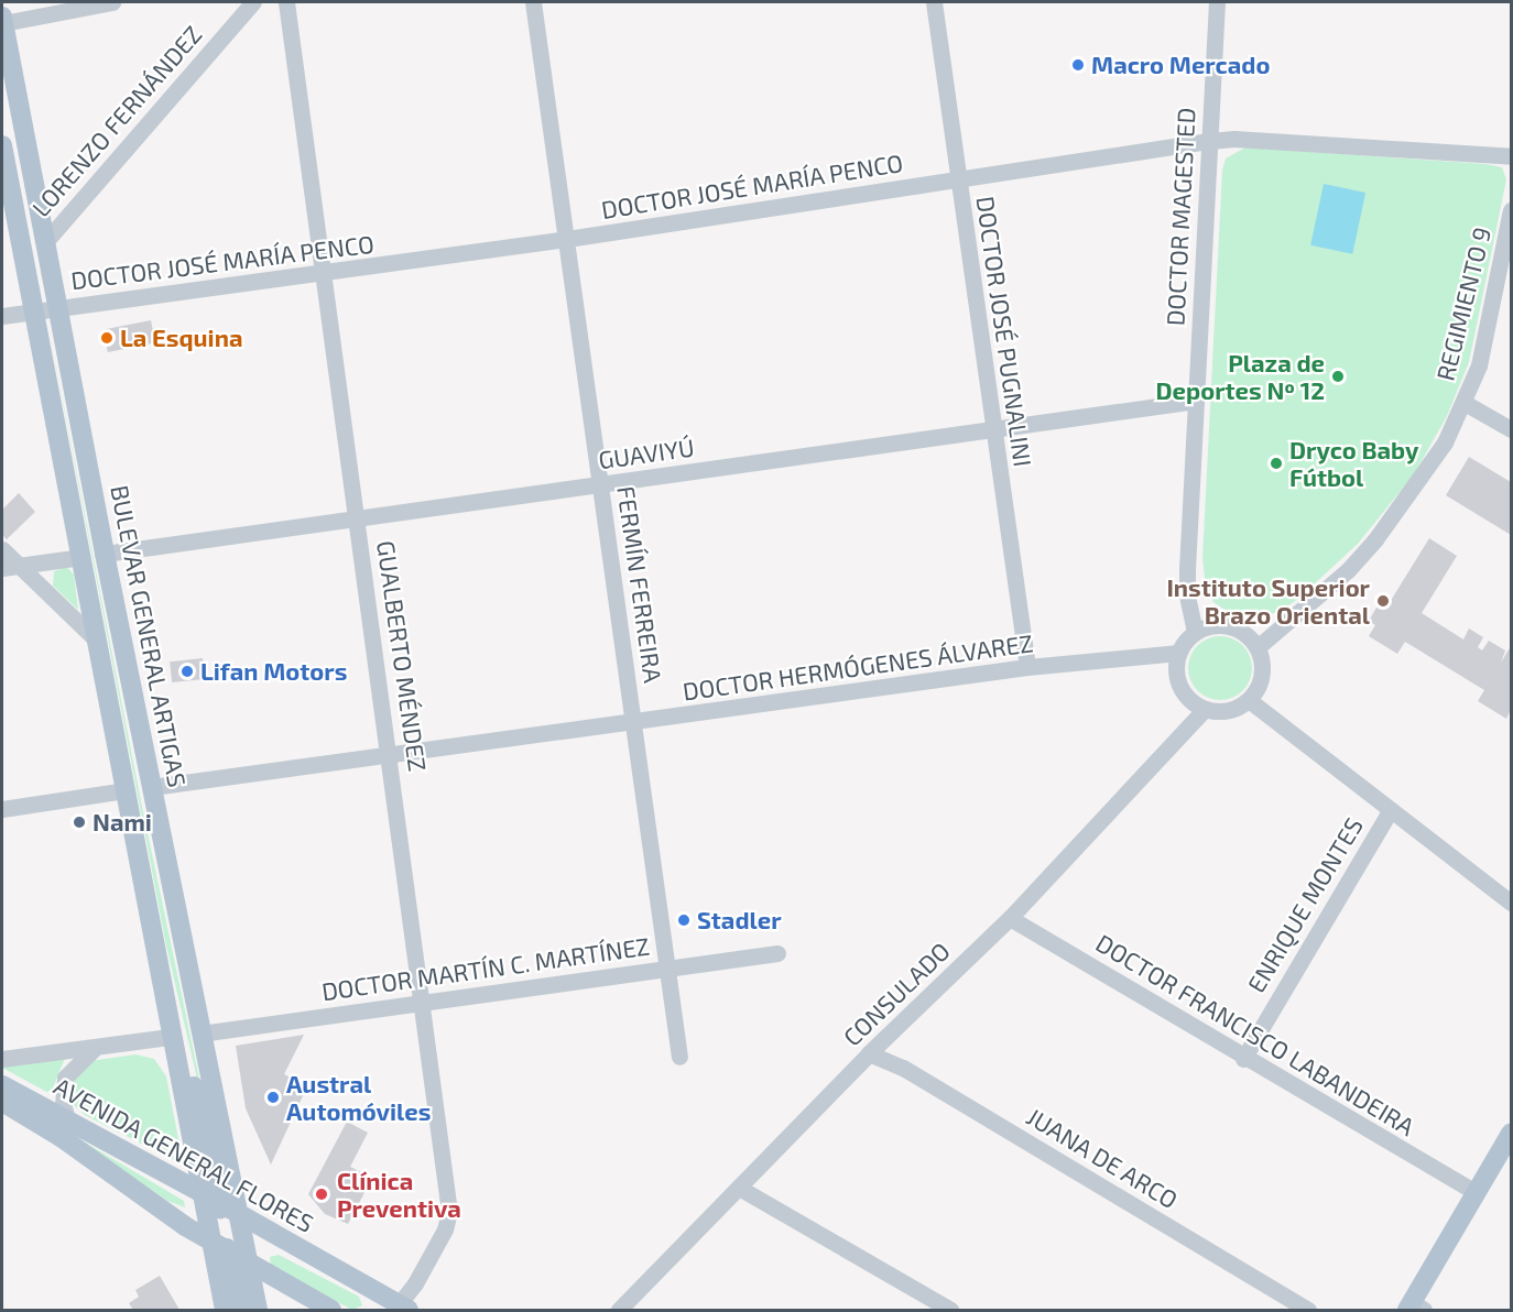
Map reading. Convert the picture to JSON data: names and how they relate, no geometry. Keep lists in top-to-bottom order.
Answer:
{
  "streets": {
    "main road": ["BULEVAR GENERAL ARTIGAS", "AVENIDA GENERAL FLORES"],
    "street": [
      "LORENZO FERNÁNDEZ",
      "DOCTOR JOSÉ MARÍA PENCO",
      "DOCTOR MAGESTED",
      "REGIMIENTO 9",
      "DOCTOR JOSÉ PUGNALINI",
      "GUAVIYÚ",
      "FERMÍN FERREIRA",
      "GUALBERTO MÉNDEZ",
      "DOCTOR HERMÓGENES ÁLVAREZ",
      "ENRIQUE MONTES",
      "DOCTOR MARTÍN C. MARTÍNEZ",
      "CONSULADO",
      "DOCTOR FRANCISCO LABANDEIRA",
      "JUANA DE ARCO"
    ]
  },
  "crossings": [
    ["LORENZO FERNÁNDEZ", "BULEVAR GENERAL ARTIGAS"],
    ["DOCTOR JOSÉ MARÍA PENCO", "DOCTOR MAGESTED"],
    ["DOCTOR JOSÉ MARÍA PENCO", "DOCTOR JOSÉ PUGNALINI"],
    ["DOCTOR JOSÉ MARÍA PENCO", "FERMÍN FERREIRA"],
    ["DOCTOR JOSÉ MARÍA PENCO", "BULEVAR GENERAL ARTIGAS"],
    ["DOCTOR JOSÉ MARÍA PENCO", "GUALBERTO MÉNDEZ"],
    ["DOCTOR MAGESTED", "REGIMIENTO 9"],
    ["DOCTOR MAGESTED", "GUAVIYÚ"],
    ["DOCTOR MAGESTED", "DOCTOR HERMÓGENES ÁLVAREZ"],
    ["DOCTOR MAGESTED", "CONSULADO"],
    ["REGIMIENTO 9", "DOCTOR HERMÓGENES ÁLVAREZ"],
    ["REGIMIENTO 9", "CONSULADO"],
    ["DOCTOR JOSÉ PUGNALINI", "GUAVIYÚ"],
    ["DOCTOR JOSÉ PUGNALINI", "DOCTOR HERMÓGENES ÁLVAREZ"],
    ["GUAVIYÚ", "FERMÍN FERREIRA"],
    ["GUAVIYÚ", "BULEVAR GENERAL ARTIGAS"],
    ["GUAVIYÚ", "GUALBERTO MÉNDEZ"],
    ["FERMÍN FERREIRA", "DOCTOR HERMÓGENES ÁLVAREZ"],
    ["FERMÍN FERREIRA", "DOCTOR MARTÍN C. MARTÍNEZ"],
    ["BULEVAR GENERAL ARTIGAS", "DOCTOR HERMÓGENES ÁLVAREZ"],
    ["BULEVAR GENERAL ARTIGAS", "DOCTOR MARTÍN C. MARTÍNEZ"],
    ["BULEVAR GENERAL ARTIGAS", "AVENIDA GENERAL FLORES"],
    ["GUALBERTO MÉNDEZ", "DOCTOR HERMÓGENES ÁLVAREZ"],
    ["GUALBERTO MÉNDEZ", "DOCTOR MARTÍN C. MARTÍNEZ"],
    ["GUALBERTO MÉNDEZ", "AVENIDA GENERAL FLORES"],
    ["DOCTOR HERMÓGENES ÁLVAREZ", "CONSULADO"],
    ["ENRIQUE MONTES", "DOCTOR FRANCISCO LABANDEIRA"],
    ["CONSULADO", "DOCTOR FRANCISCO LABANDEIRA"],
    ["CONSULADO", "JUANA DE ARCO"]
  ],
  "places": [
    "Macro Mercado",
    "La Esquina",
    "Plaza de Deportes Nº 12",
    "Dryco Baby Fútbol",
    "Instituto Superior Brazo Oriental",
    "Lifan Motors",
    "Nami",
    "Stadler",
    "Austral Automóviles",
    "Clínica Preventiva"
  ]
}
